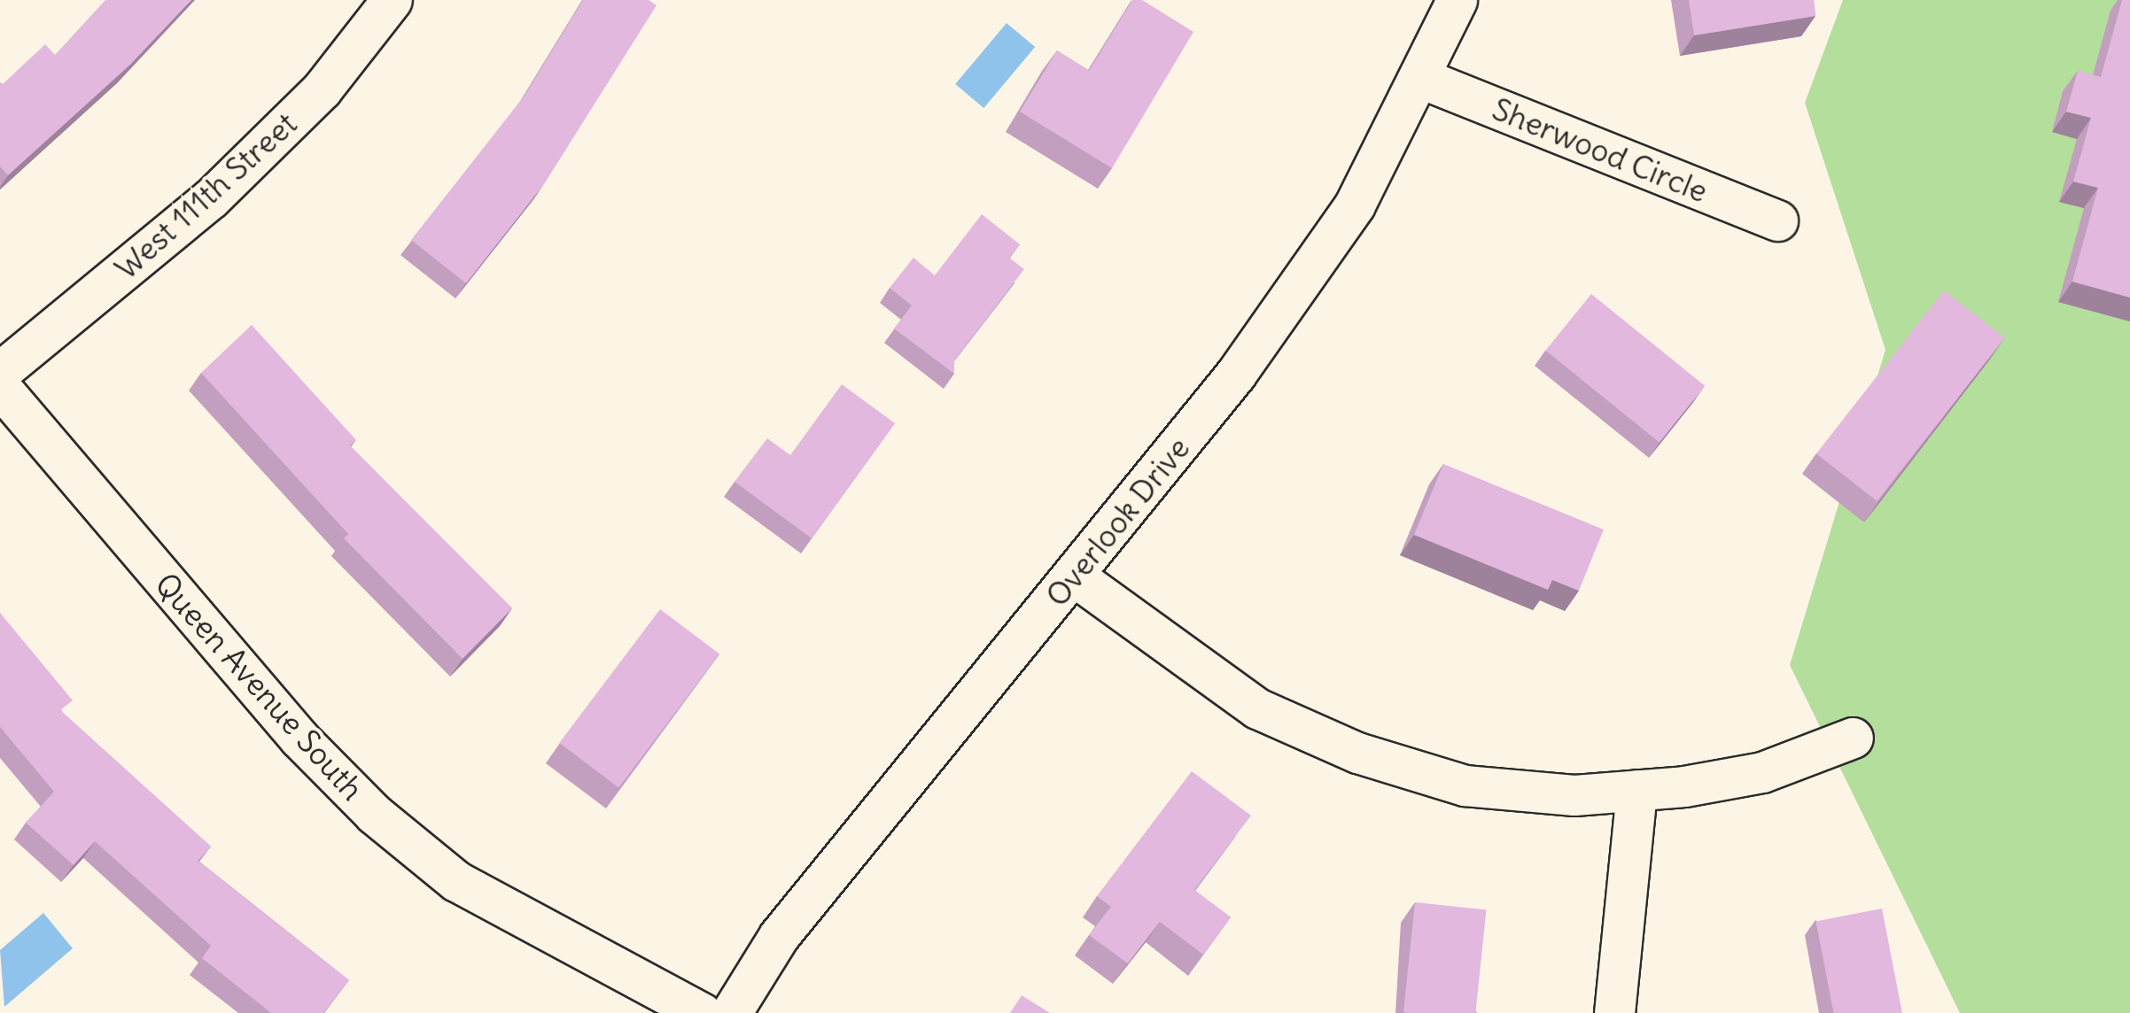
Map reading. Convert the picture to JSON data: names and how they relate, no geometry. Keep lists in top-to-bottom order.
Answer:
{
  "streets": {
    "street": [
      "Sherwood Circle",
      "West 111th Street",
      "Overlook Drive",
      "Queen Avenue South"
    ]
  },
  "crossings": [
    ["Sherwood Circle", "Overlook Drive"]
  ]
}
